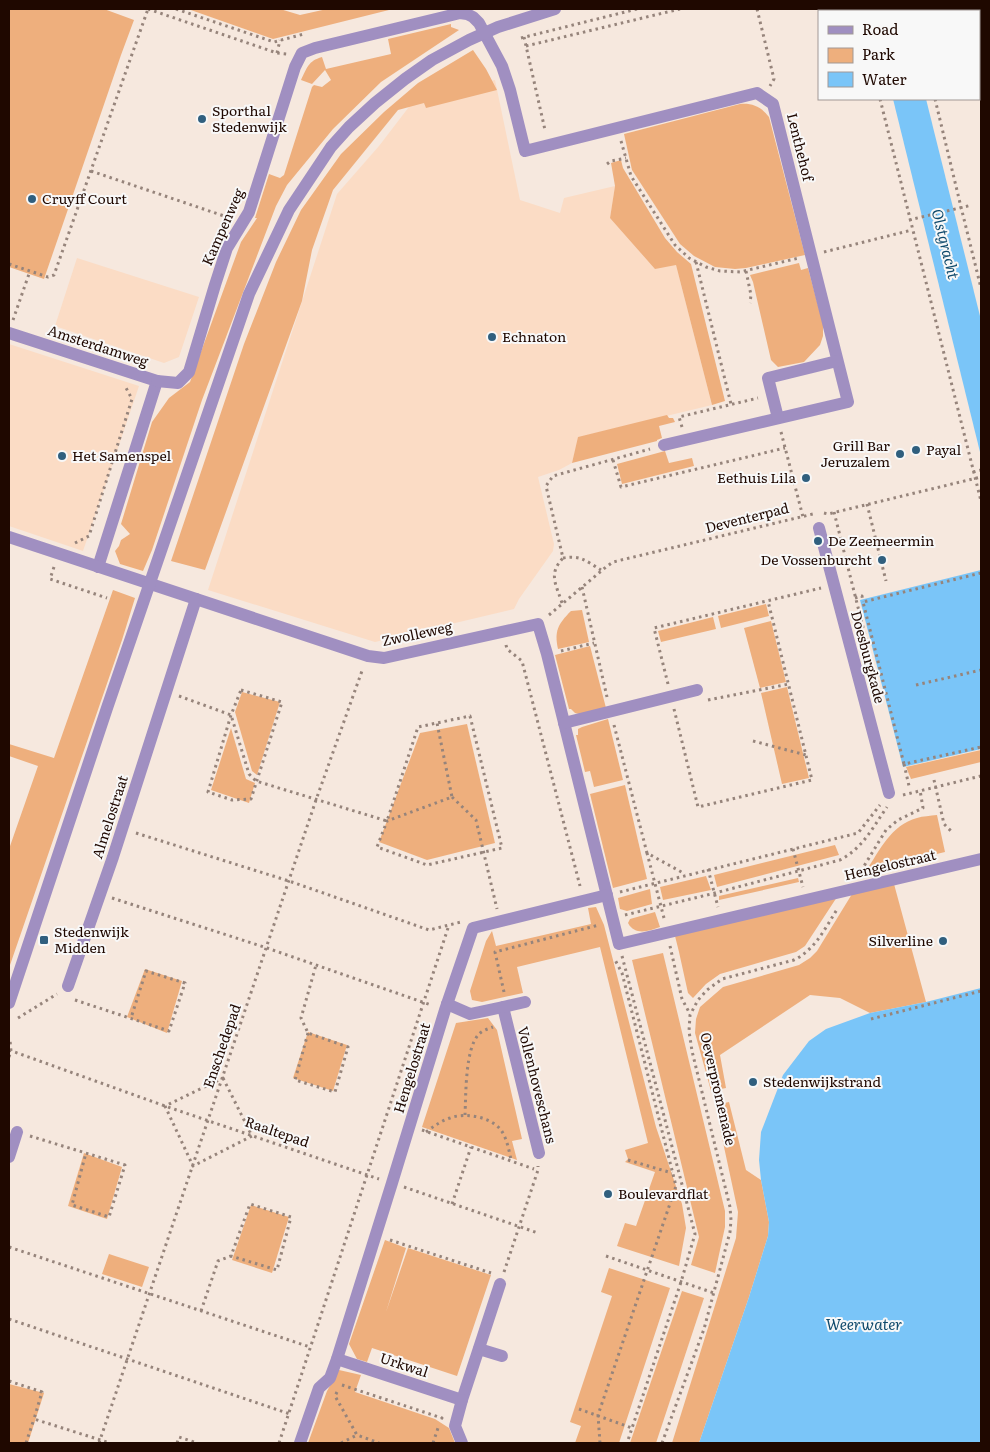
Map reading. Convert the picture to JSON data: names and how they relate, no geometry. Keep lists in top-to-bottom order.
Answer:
{
  "streets": {
    "street": [
      "Lenthehof",
      "Kampenweg",
      "Amsterdamweg",
      "Zwolleweg",
      "Doesburgkade",
      "Almelostraat",
      "Hengelostraat",
      "Vollenhoveschans",
      "Urkwal"
    ],
    "path": [
      "Deventerpad",
      "Enschedepad",
      "Oeverpromenade",
      "Raaltepad"
    ]
  },
  "crossings": [
    ["Kampenweg", "Amsterdamweg"],
    ["Deventerpad", "Zwolleweg"],
    ["Zwolleweg", "Almelostraat"],
    ["Zwolleweg", "Enschedepad"],
    ["Doesburgkade", "Hengelostraat"],
    ["Hengelostraat", "Raaltepad"],
    ["Hengelostraat", "Urkwal"],
    ["Enschedepad", "Raaltepad"],
    ["Vollenhoveschans", "Raaltepad"]
  ],
  "water": ["Olstgracht", "Weerwater"],
  "places": {
    "other": [
      "Sporthal Stedenwijk",
      "Cruyff Court",
      "Echnaton",
      "Payal",
      "Grill Bar Jeruzalem",
      "Het Samenspel",
      "Eethuis Lila",
      "De Zeemeermin",
      "De Vossenburcht",
      "Silverline",
      "Stedenwijkstrand",
      "Boulevardflat"
    ],
    "transit": ["Stedenwijk Midden"]
  },
  "legend": ["Road", "Park", "Water"]
}
